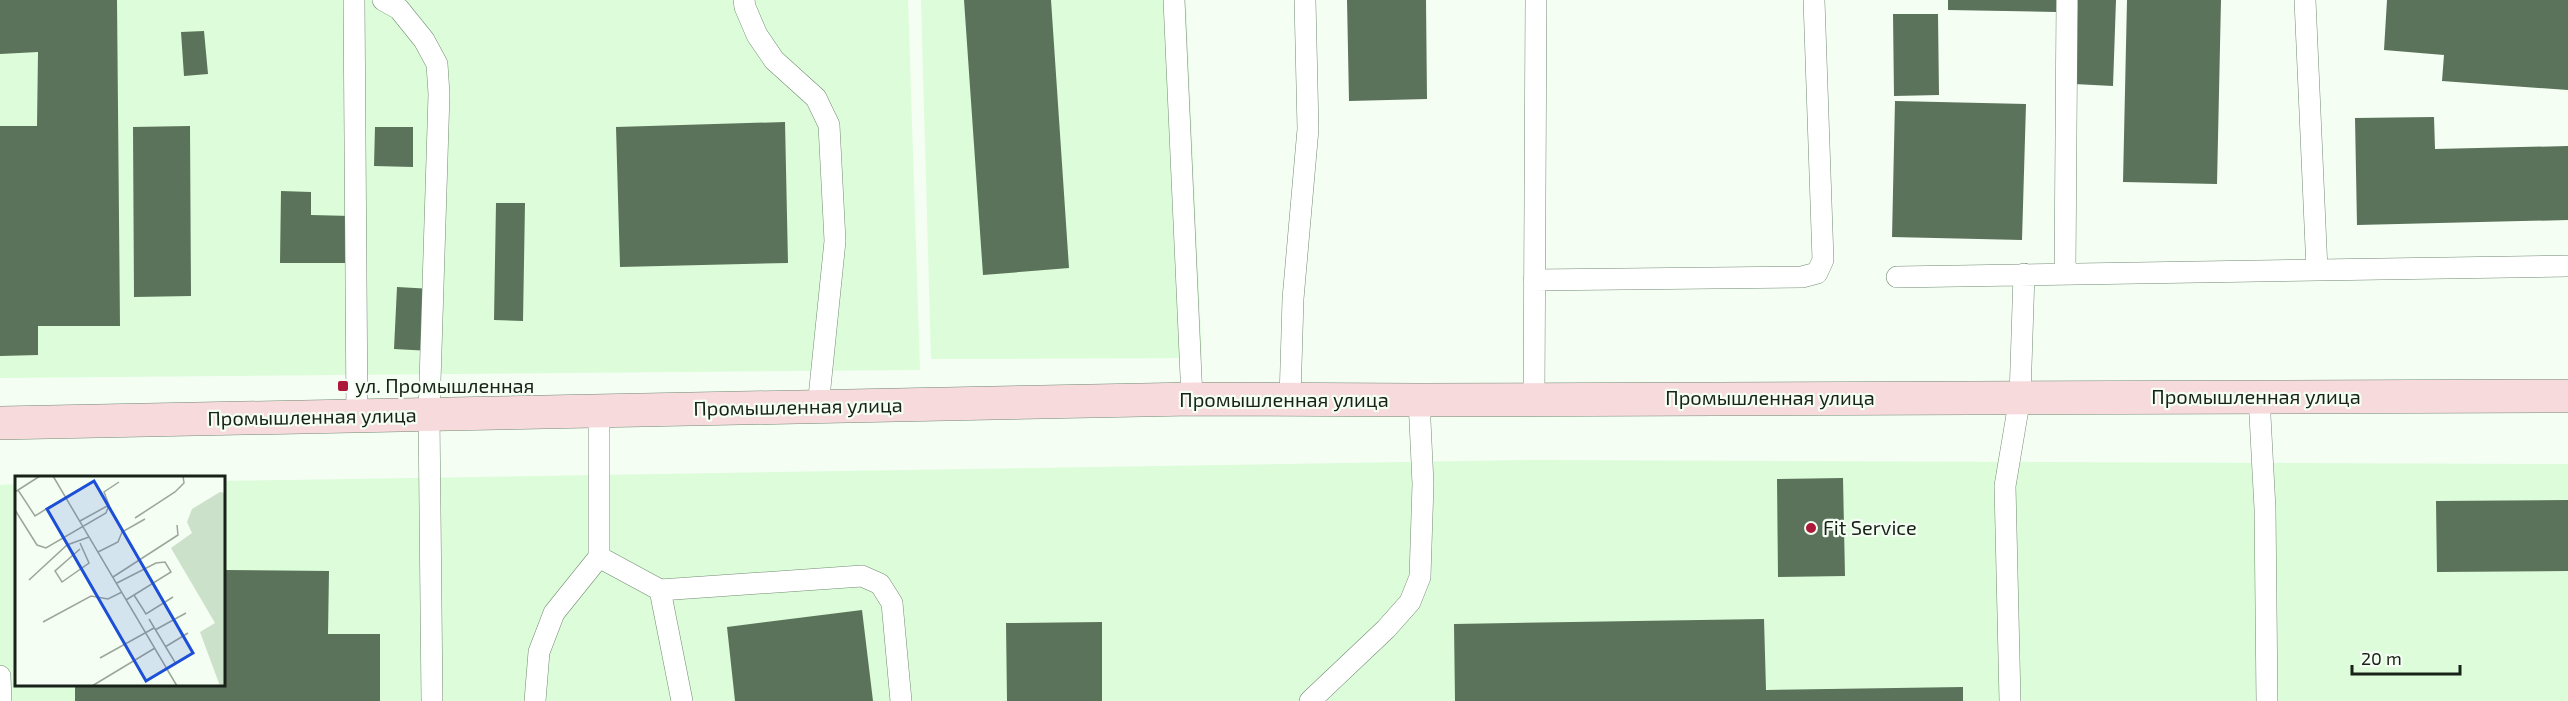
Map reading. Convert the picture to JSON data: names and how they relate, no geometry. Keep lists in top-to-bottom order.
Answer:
{
  "streets": {
    "street": ["Промышленная улица"]
  },
  "places": {
    "transit": ["ул. Промышленная"],
    "other": ["Fit Service"]
  },
  "scale_bar": "20 m"
}
